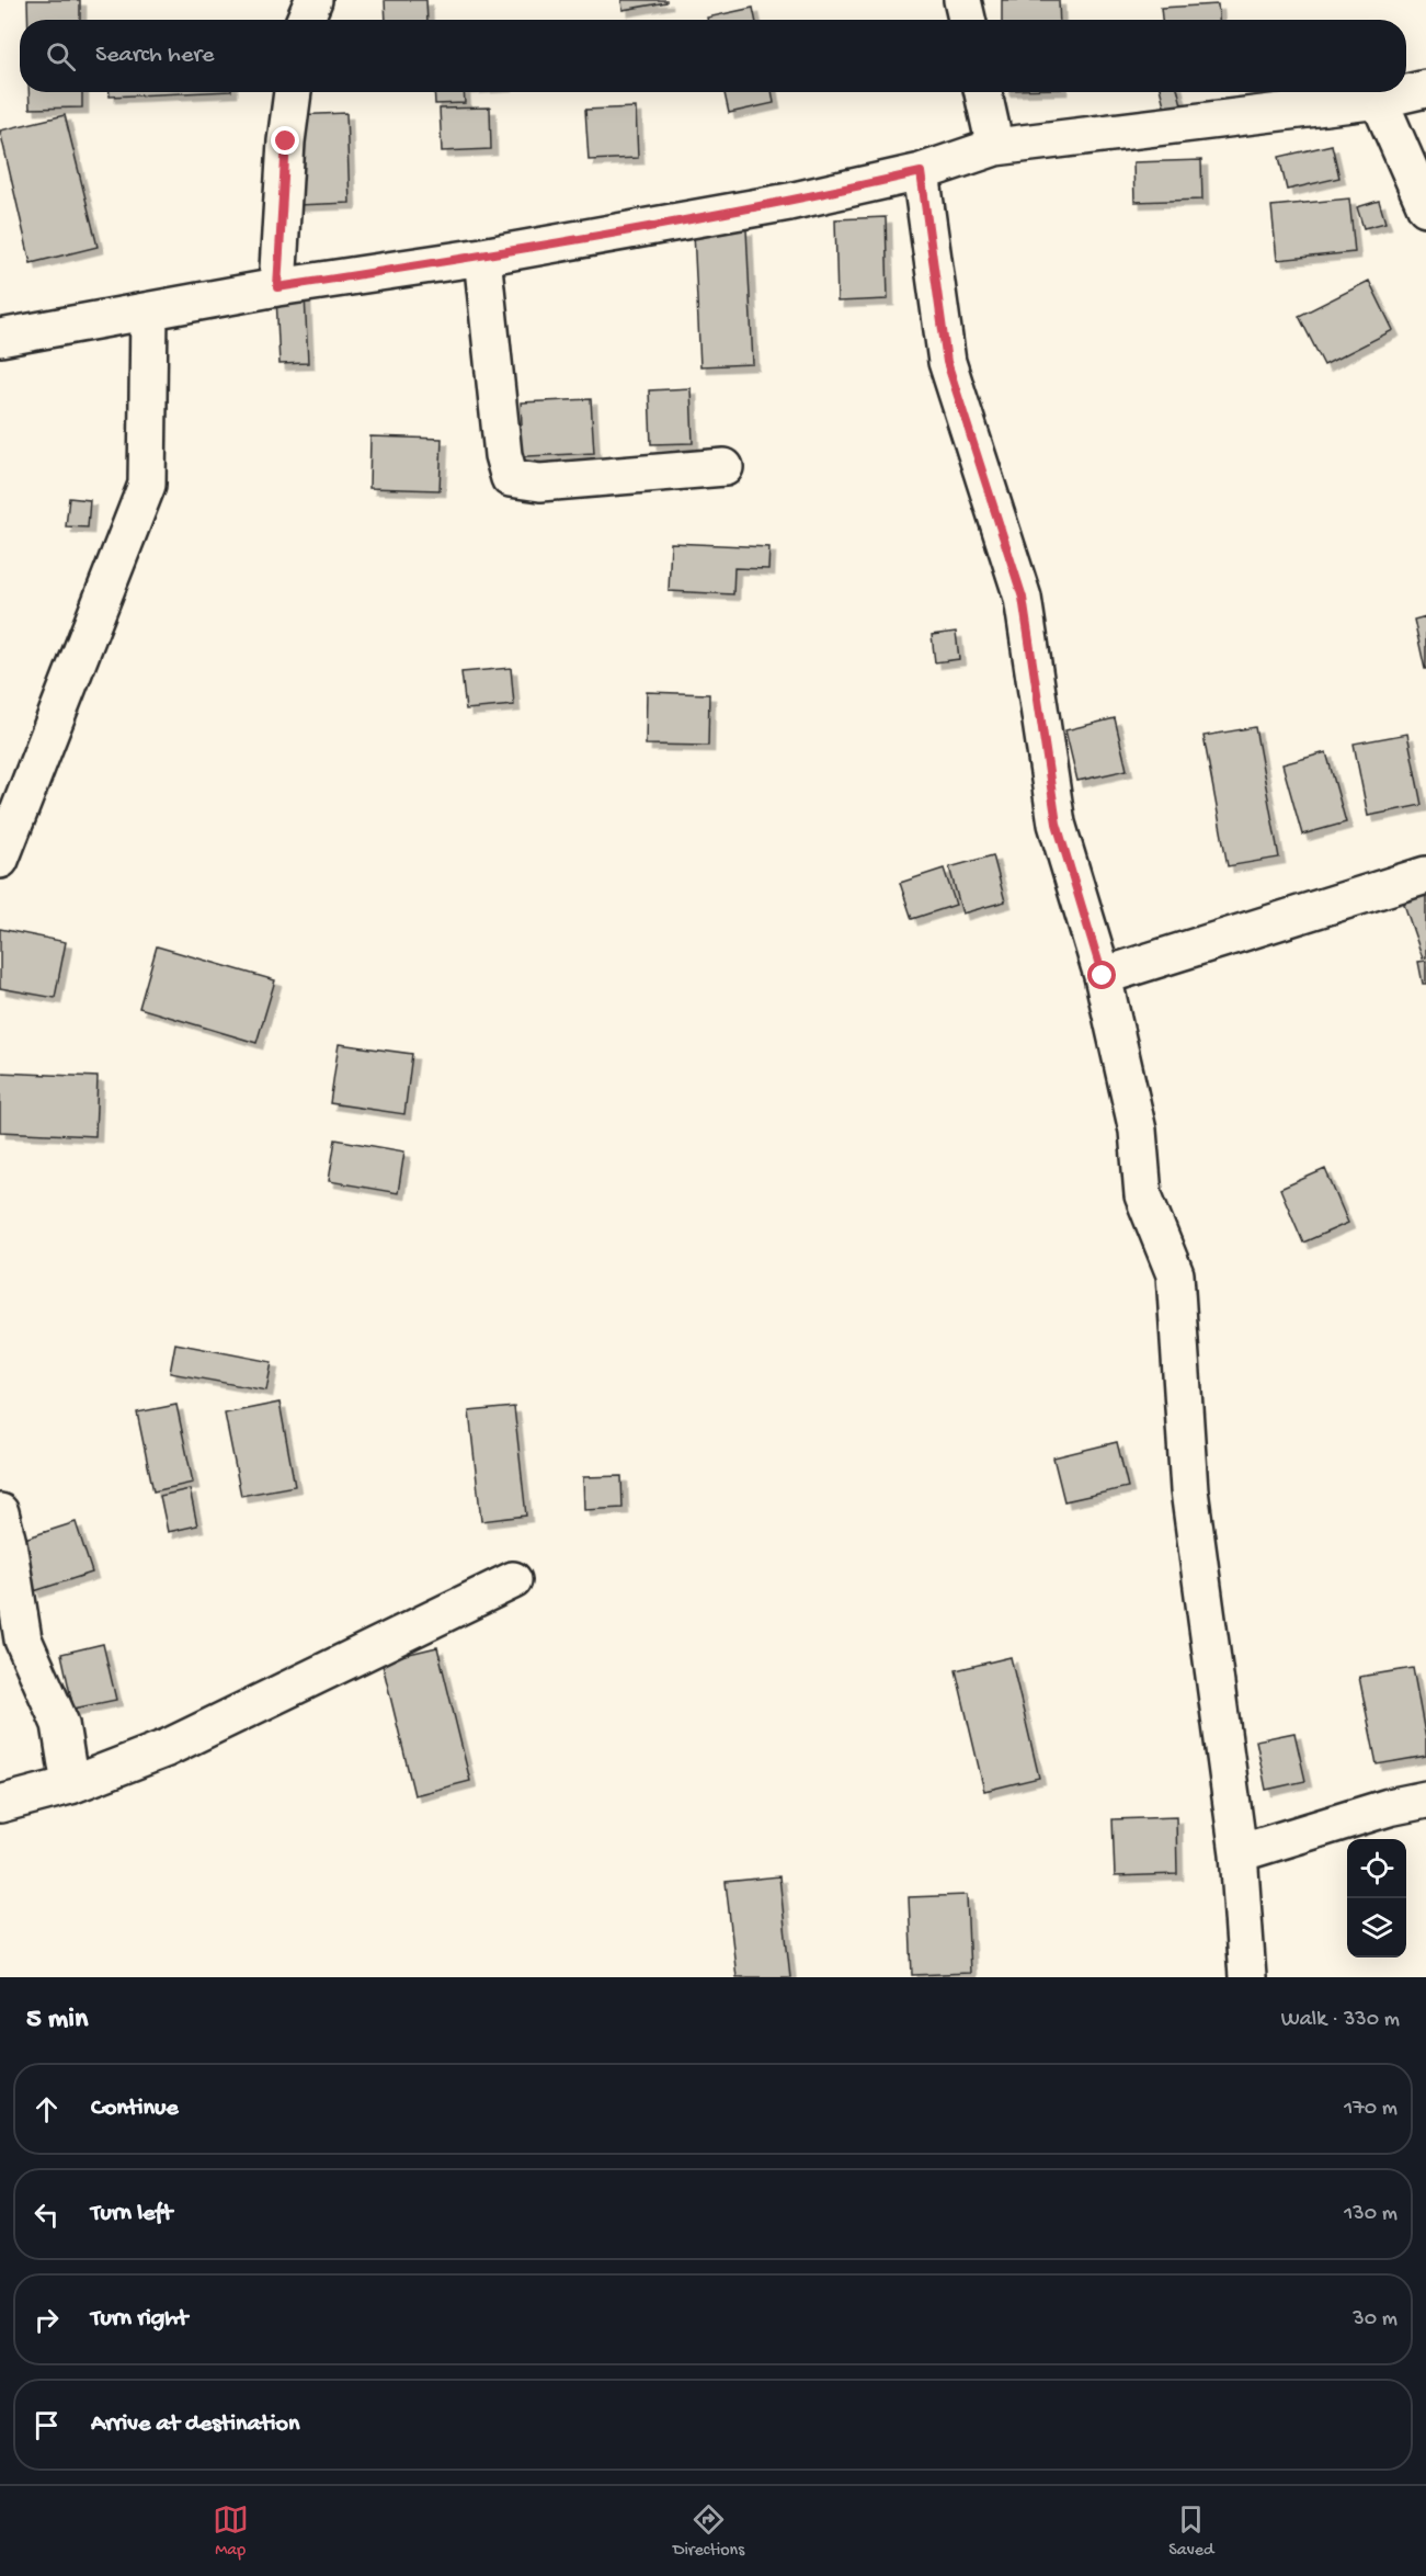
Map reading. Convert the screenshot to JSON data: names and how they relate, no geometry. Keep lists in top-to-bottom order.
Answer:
{
  "page": {
    "search": "Search here",
    "heading": ["5 min", "Walk · 330 m"],
    "list": [
      ["Continue", "170 m"],
      ["Turn left", "130 m"],
      ["Turn right", "30 m"],
      "Arrive at destination"
    ],
    "nav": ["Map", "Directions", "Saved"]
  }
}
